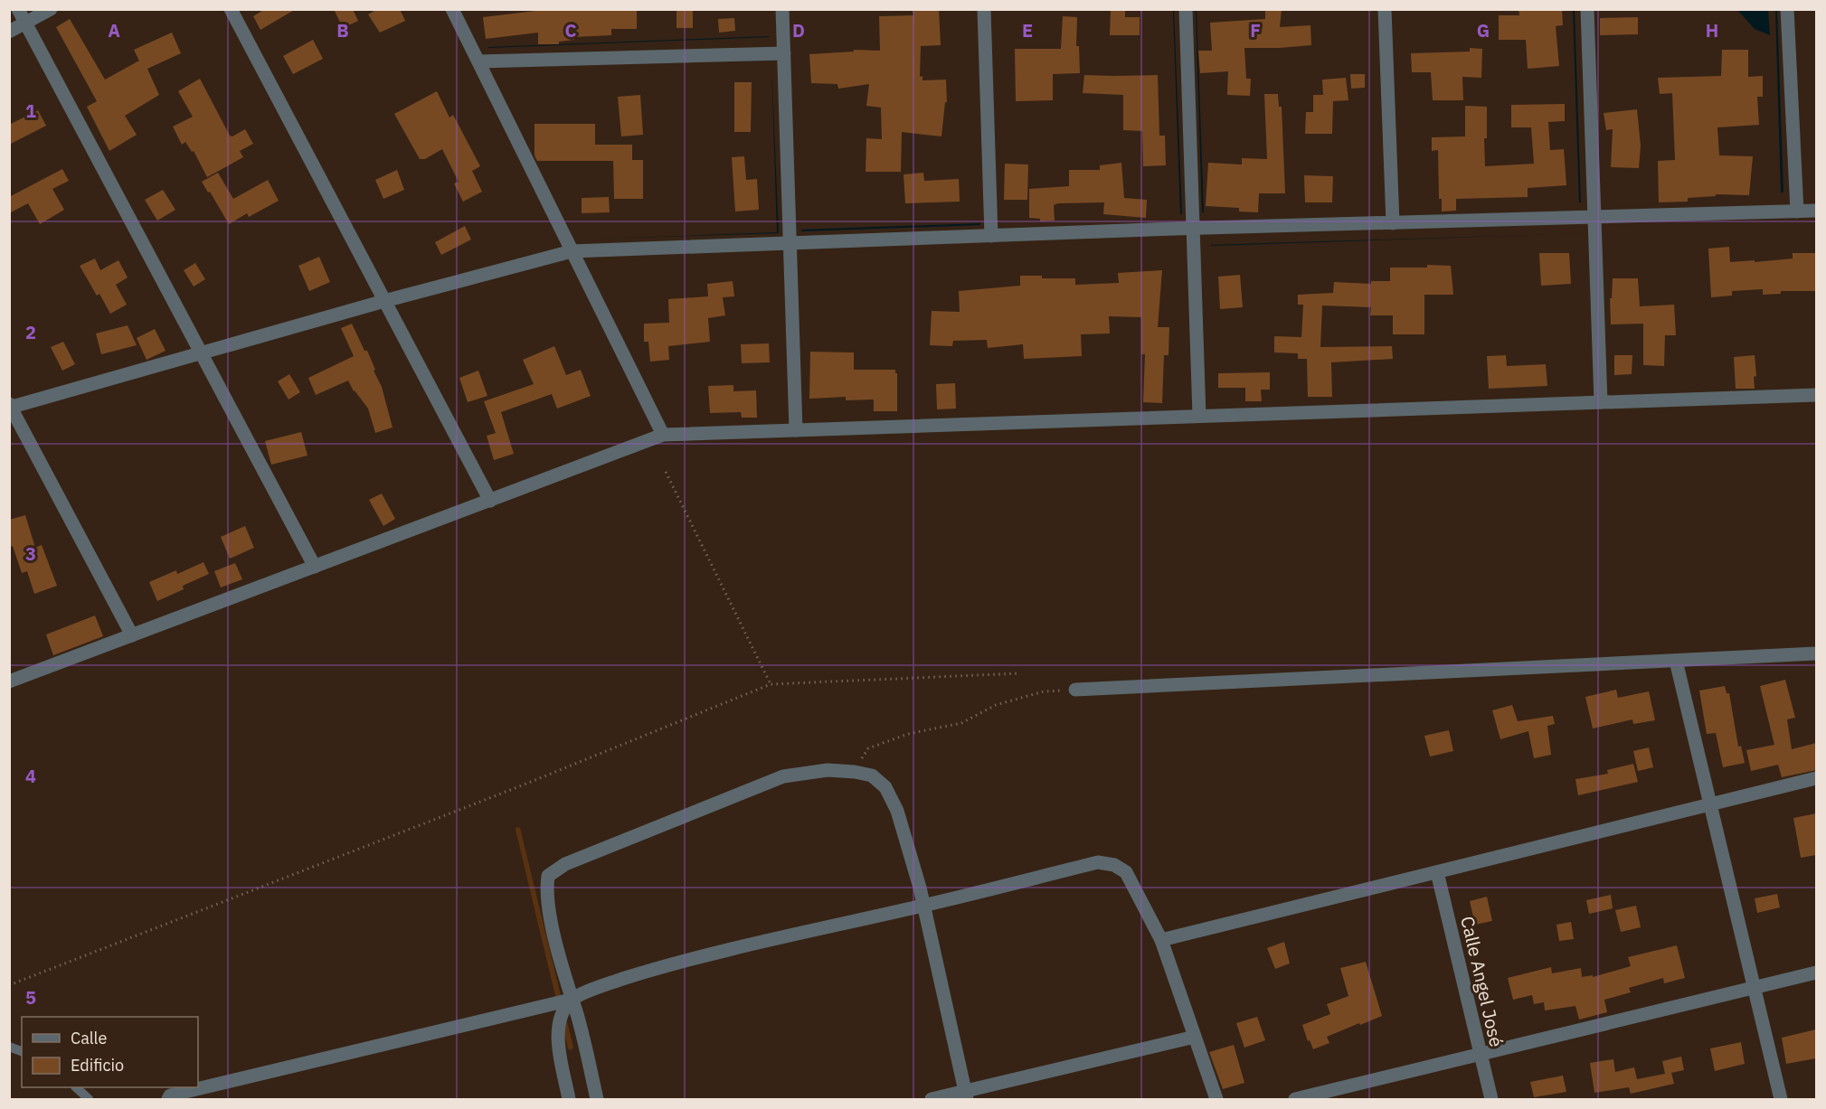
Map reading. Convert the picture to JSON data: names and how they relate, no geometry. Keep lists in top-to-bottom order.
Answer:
{
  "streets": {
    "street": ["Calle Angel José"]
  },
  "legend": ["Calle", "Edificio"],
  "grid": {
    "columns": [
      "A",
      "B",
      "C",
      "D",
      "E",
      "F",
      "G",
      "H"
    ],
    "rows": [
      "1",
      "2",
      "3",
      "4",
      "5"
    ]
  }
}
